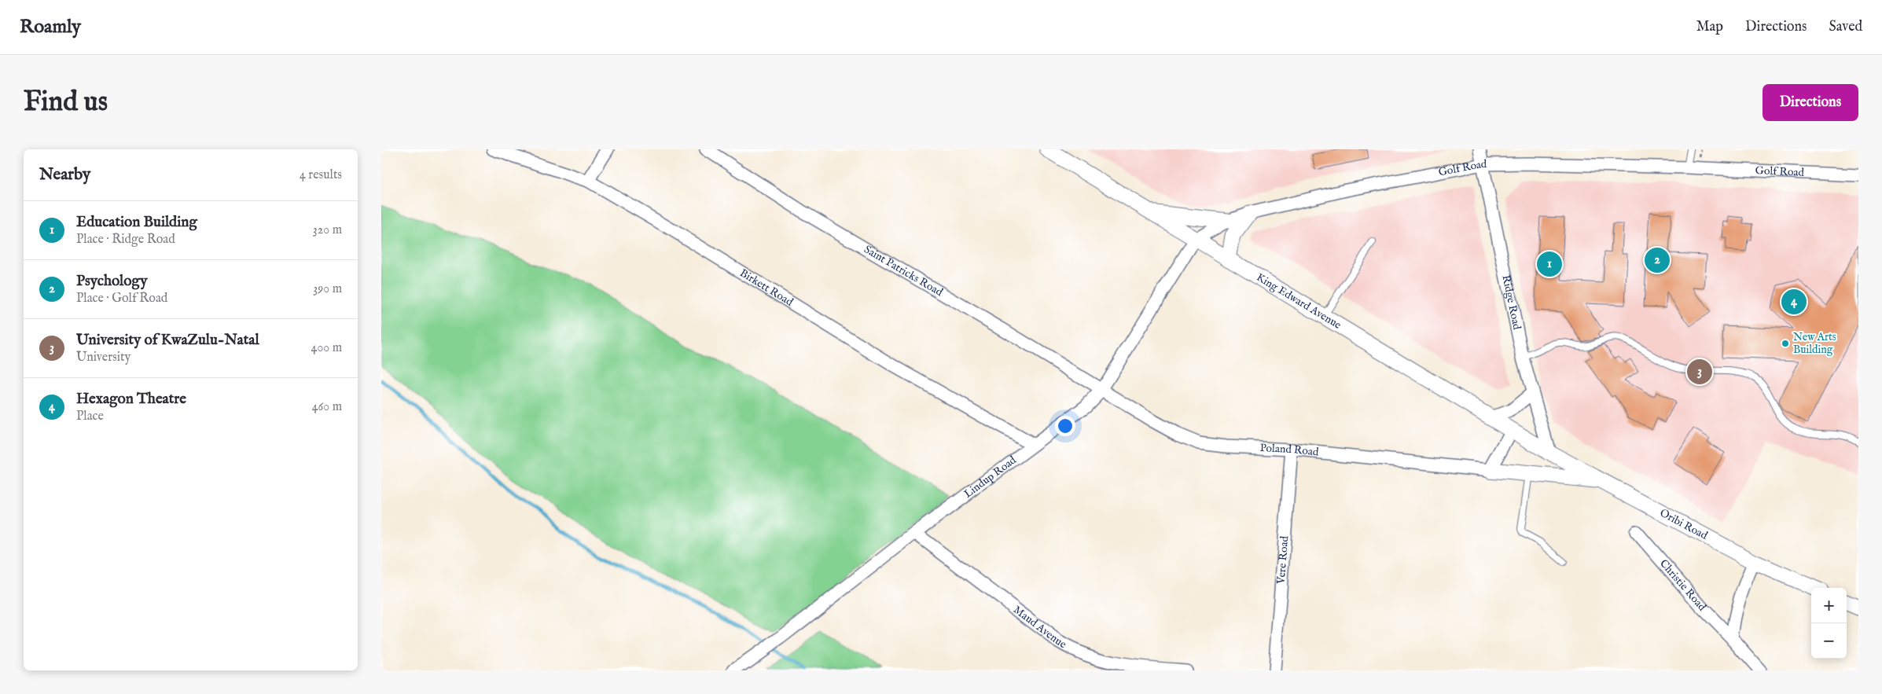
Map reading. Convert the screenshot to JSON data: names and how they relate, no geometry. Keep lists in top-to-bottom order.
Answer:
{
  "streets": {
    "street": [
      "Golf Road",
      "Saint Patricks Road",
      "Birkett Road",
      "King Edward Avenue",
      "Ridge Road",
      "Poland Road",
      "Lindup Road",
      "Oribi Road",
      "Vere Road",
      "Christie Road",
      "Maud Avenue"
    ]
  },
  "crossings": [
    ["Golf Road", "King Edward Avenue"],
    ["Golf Road", "Ridge Road"],
    ["Golf Road", "Lindup Road"],
    ["Saint Patricks Road", "Poland Road"],
    ["Saint Patricks Road", "Lindup Road"],
    ["Birkett Road", "Lindup Road"],
    ["King Edward Avenue", "Ridge Road"],
    ["King Edward Avenue", "Lindup Road"],
    ["King Edward Avenue", "Oribi Road"],
    ["Ridge Road", "Oribi Road"],
    ["Poland Road", "Lindup Road"],
    ["Poland Road", "Vere Road"],
    ["Lindup Road", "Maud Avenue"]
  ],
  "places": ["New Arts Building"],
  "page": {
    "header": "Roamly",
    "nav": ["Map", "Directions", "Saved"],
    "buttons": "Directions",
    "title": "Find us",
    "heading": ["Nearby", "4 results"],
    "list": [
      {
        "mark": "1",
        "name": "Education Building",
        "note": "Place · Ridge Road",
        "value": "320 m"
      },
      {
        "mark": "2",
        "name": "Psychology",
        "note": "Place · Golf Road",
        "value": "390 m"
      },
      {
        "mark": "3",
        "name": "University of KwaZulu-Natal",
        "note": "University",
        "value": "400 m"
      },
      {
        "mark": "4",
        "name": "Hexagon Theatre",
        "note": "Place",
        "value": "460 m"
      }
    ],
    "pins": [
      "2",
      "1",
      "4",
      "3"
    ],
    "map_buttons": ["+", "−"]
  }
}
